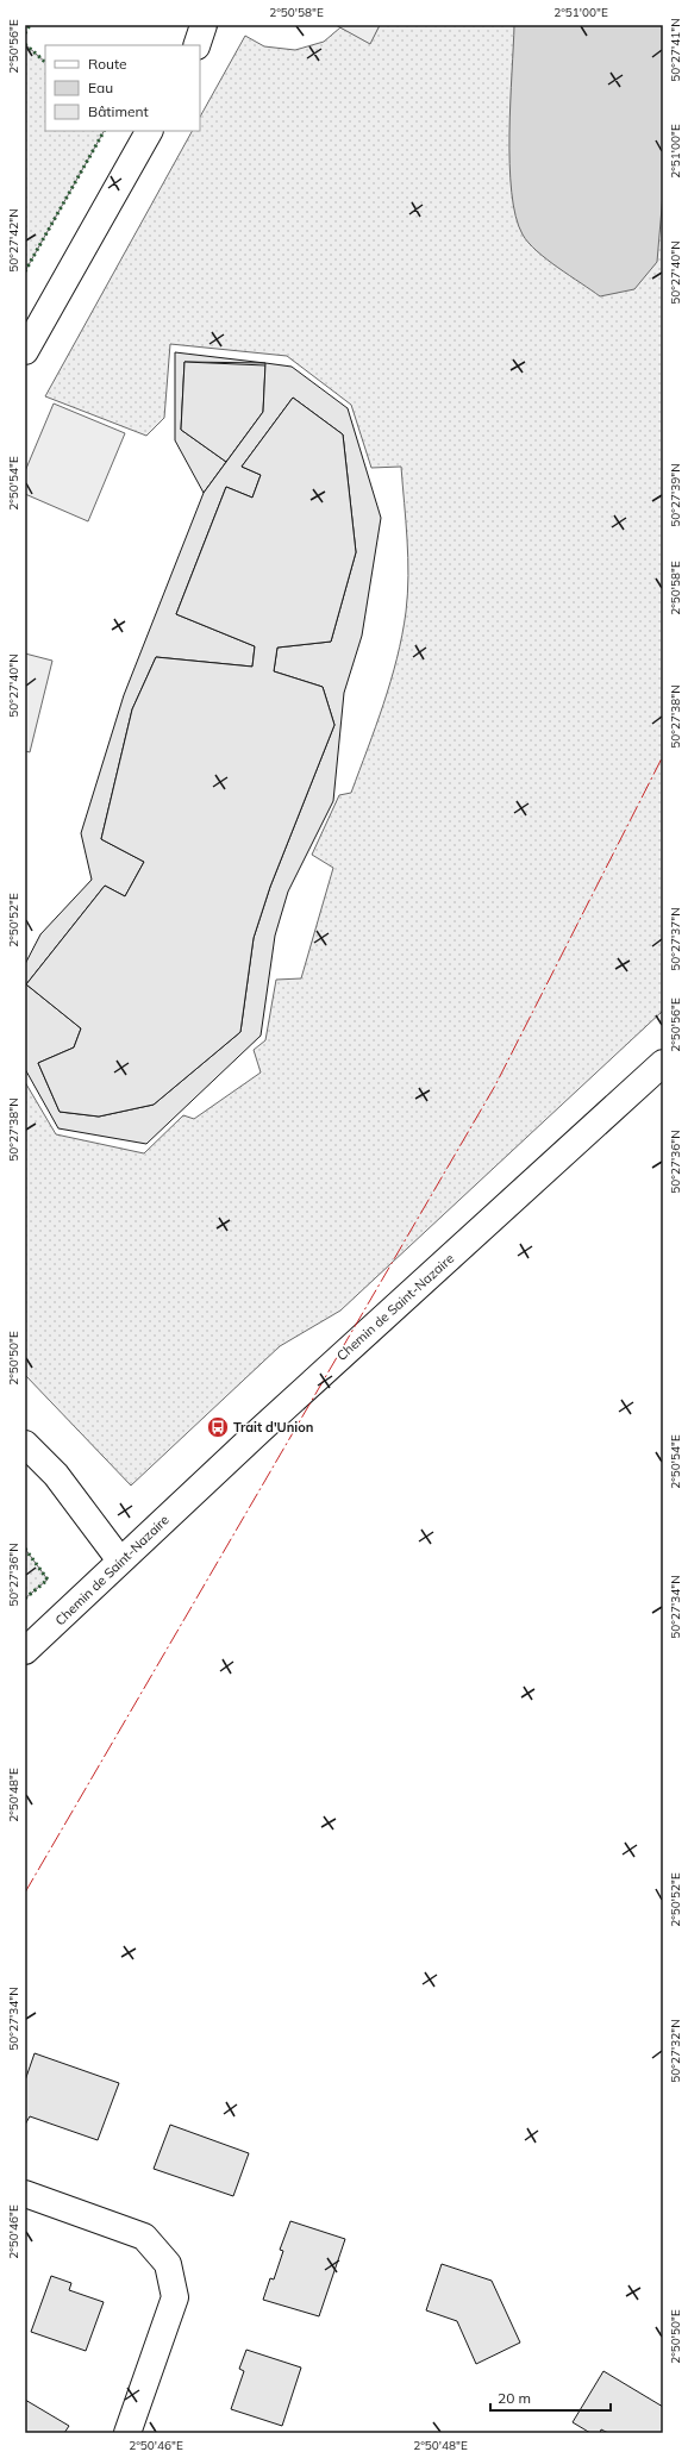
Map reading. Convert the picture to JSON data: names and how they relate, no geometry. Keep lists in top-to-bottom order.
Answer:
{
  "streets": {
    "street": ["Chemin de Saint-Nazaire"]
  },
  "places": {
    "bus stop": ["Trait d'Union"]
  },
  "legend": ["Route", "Eau", "Bâtiment"],
  "scale_bar": "20 m",
  "coordinates": [
    "2°50'58\"E",
    "2°51'00\"E",
    "2°50'56\"E",
    "50°27'41\"N",
    "50°27'42\"N",
    "50°27'40\"N",
    "2°50'54\"E",
    "50°27'39\"N",
    "50°27'38\"N",
    "2°50'52\"E",
    "50°27'37\"N",
    "50°27'36\"N",
    "2°50'50\"E",
    "50°27'34\"N",
    "2°50'48\"E",
    "50°27'32\"N",
    "2°50'46\"E"
  ]
}
